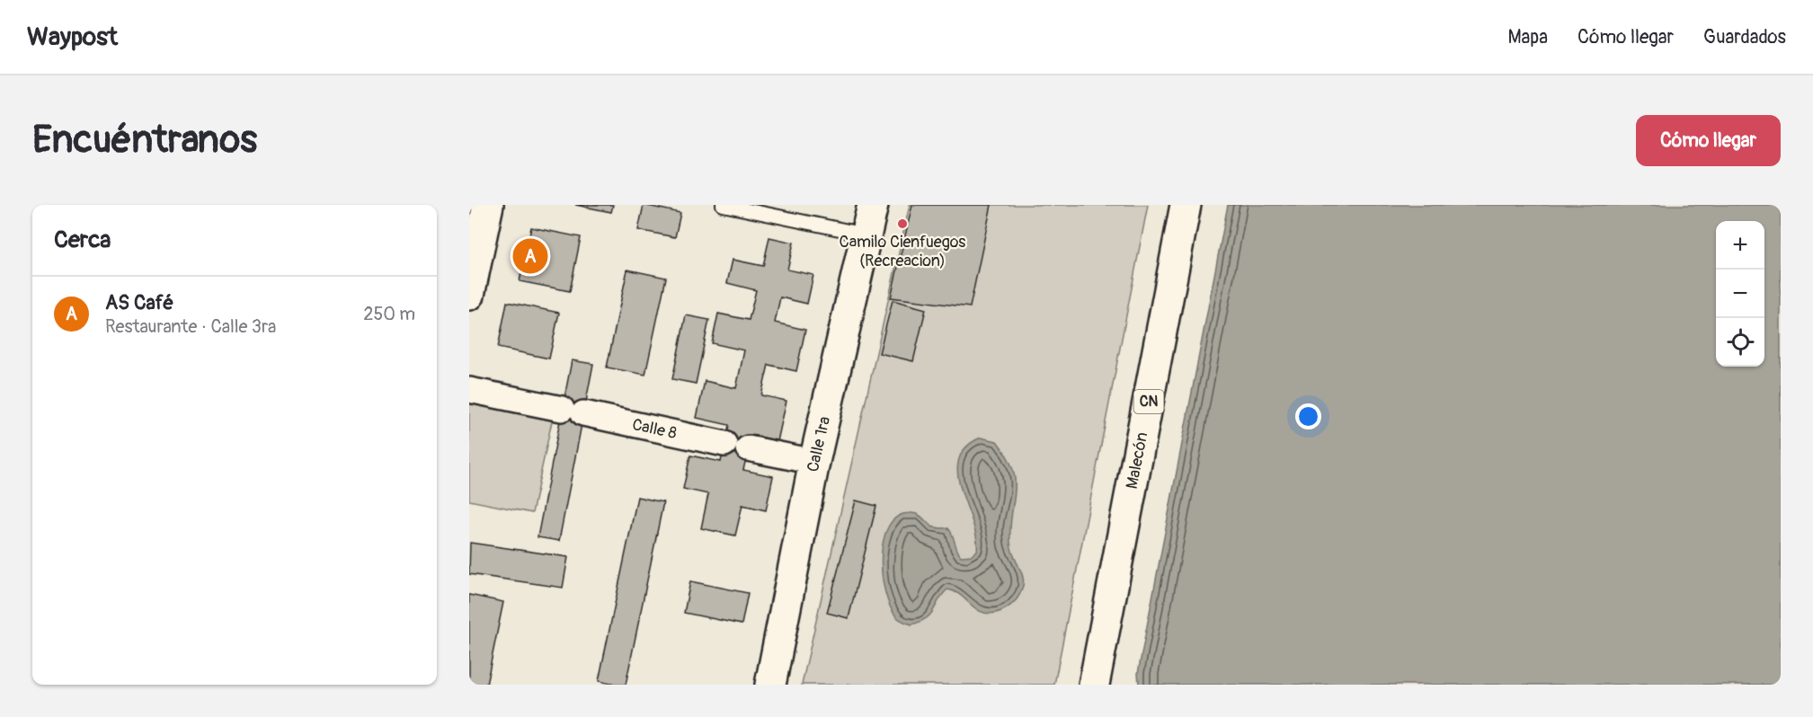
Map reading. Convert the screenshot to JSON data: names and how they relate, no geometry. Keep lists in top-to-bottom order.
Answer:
{
  "streets": {
    "main road": ["CN", "Calle 1ra", "Malecón"],
    "street": ["Calle 8"]
  },
  "places": ["Camilo Cienfuegos (Recreacion)"],
  "page": {
    "header": "Waypost",
    "nav": ["Mapa", "Cómo llegar", "Guardados"],
    "buttons": "Cómo llegar",
    "title": "Encuéntranos",
    "heading": "Cerca",
    "map_buttons": ["+", "−"],
    "pins": "A",
    "list": [
      {
        "mark": "A",
        "name": "AS Café",
        "note": "Restaurante · Calle 3ra",
        "value": "250 m"
      }
    ]
  }
}
